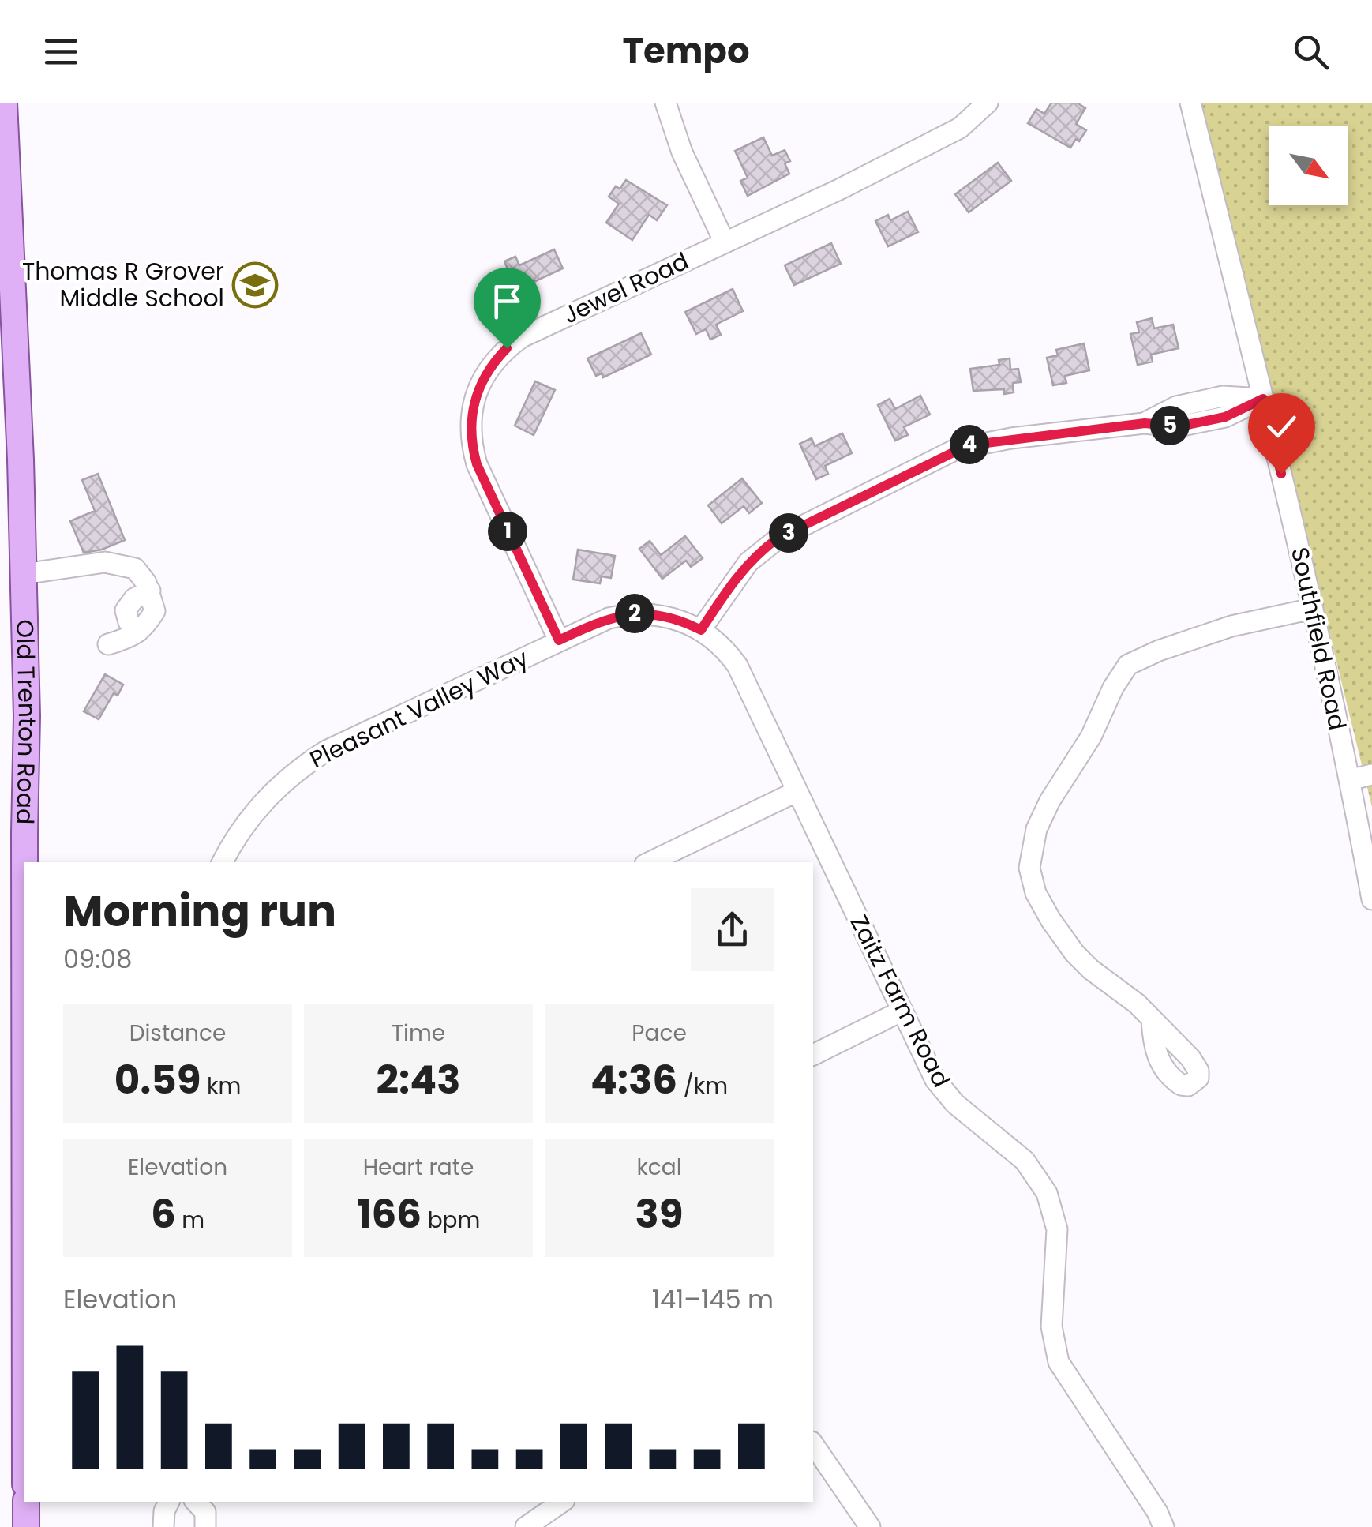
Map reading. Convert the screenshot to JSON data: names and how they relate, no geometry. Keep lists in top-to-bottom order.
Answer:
{
  "streets": {
    "main road": ["Old Trenton Road"],
    "street": [
      "Jewel Road",
      "Southfield Road",
      "Pleasant Valley Way",
      "Zaitz Farm Road"
    ]
  },
  "crossings": [
    ["Jewel Road", "Pleasant Valley Way"],
    ["Pleasant Valley Way", "Zaitz Farm Road"]
  ],
  "places": {
    "school or university": ["Thomas R Grover Middle School"]
  },
  "north": "bottom right",
  "page": {
    "header": "Tempo",
    "pins": [
      "5",
      "4",
      "1",
      "3",
      "2"
    ],
    "heading": ["Morning run", "09:08"],
    "stats": [
      ["Distance", "0.59 km"],
      ["Time", "2:43"],
      ["Pace", "4:36 /km"],
      ["Elevation", "6 m"],
      ["Heart rate", "166 bpm"],
      ["kcal", "39"]
    ],
    "chart": ["Elevation", "141–145 m"]
  }
}
